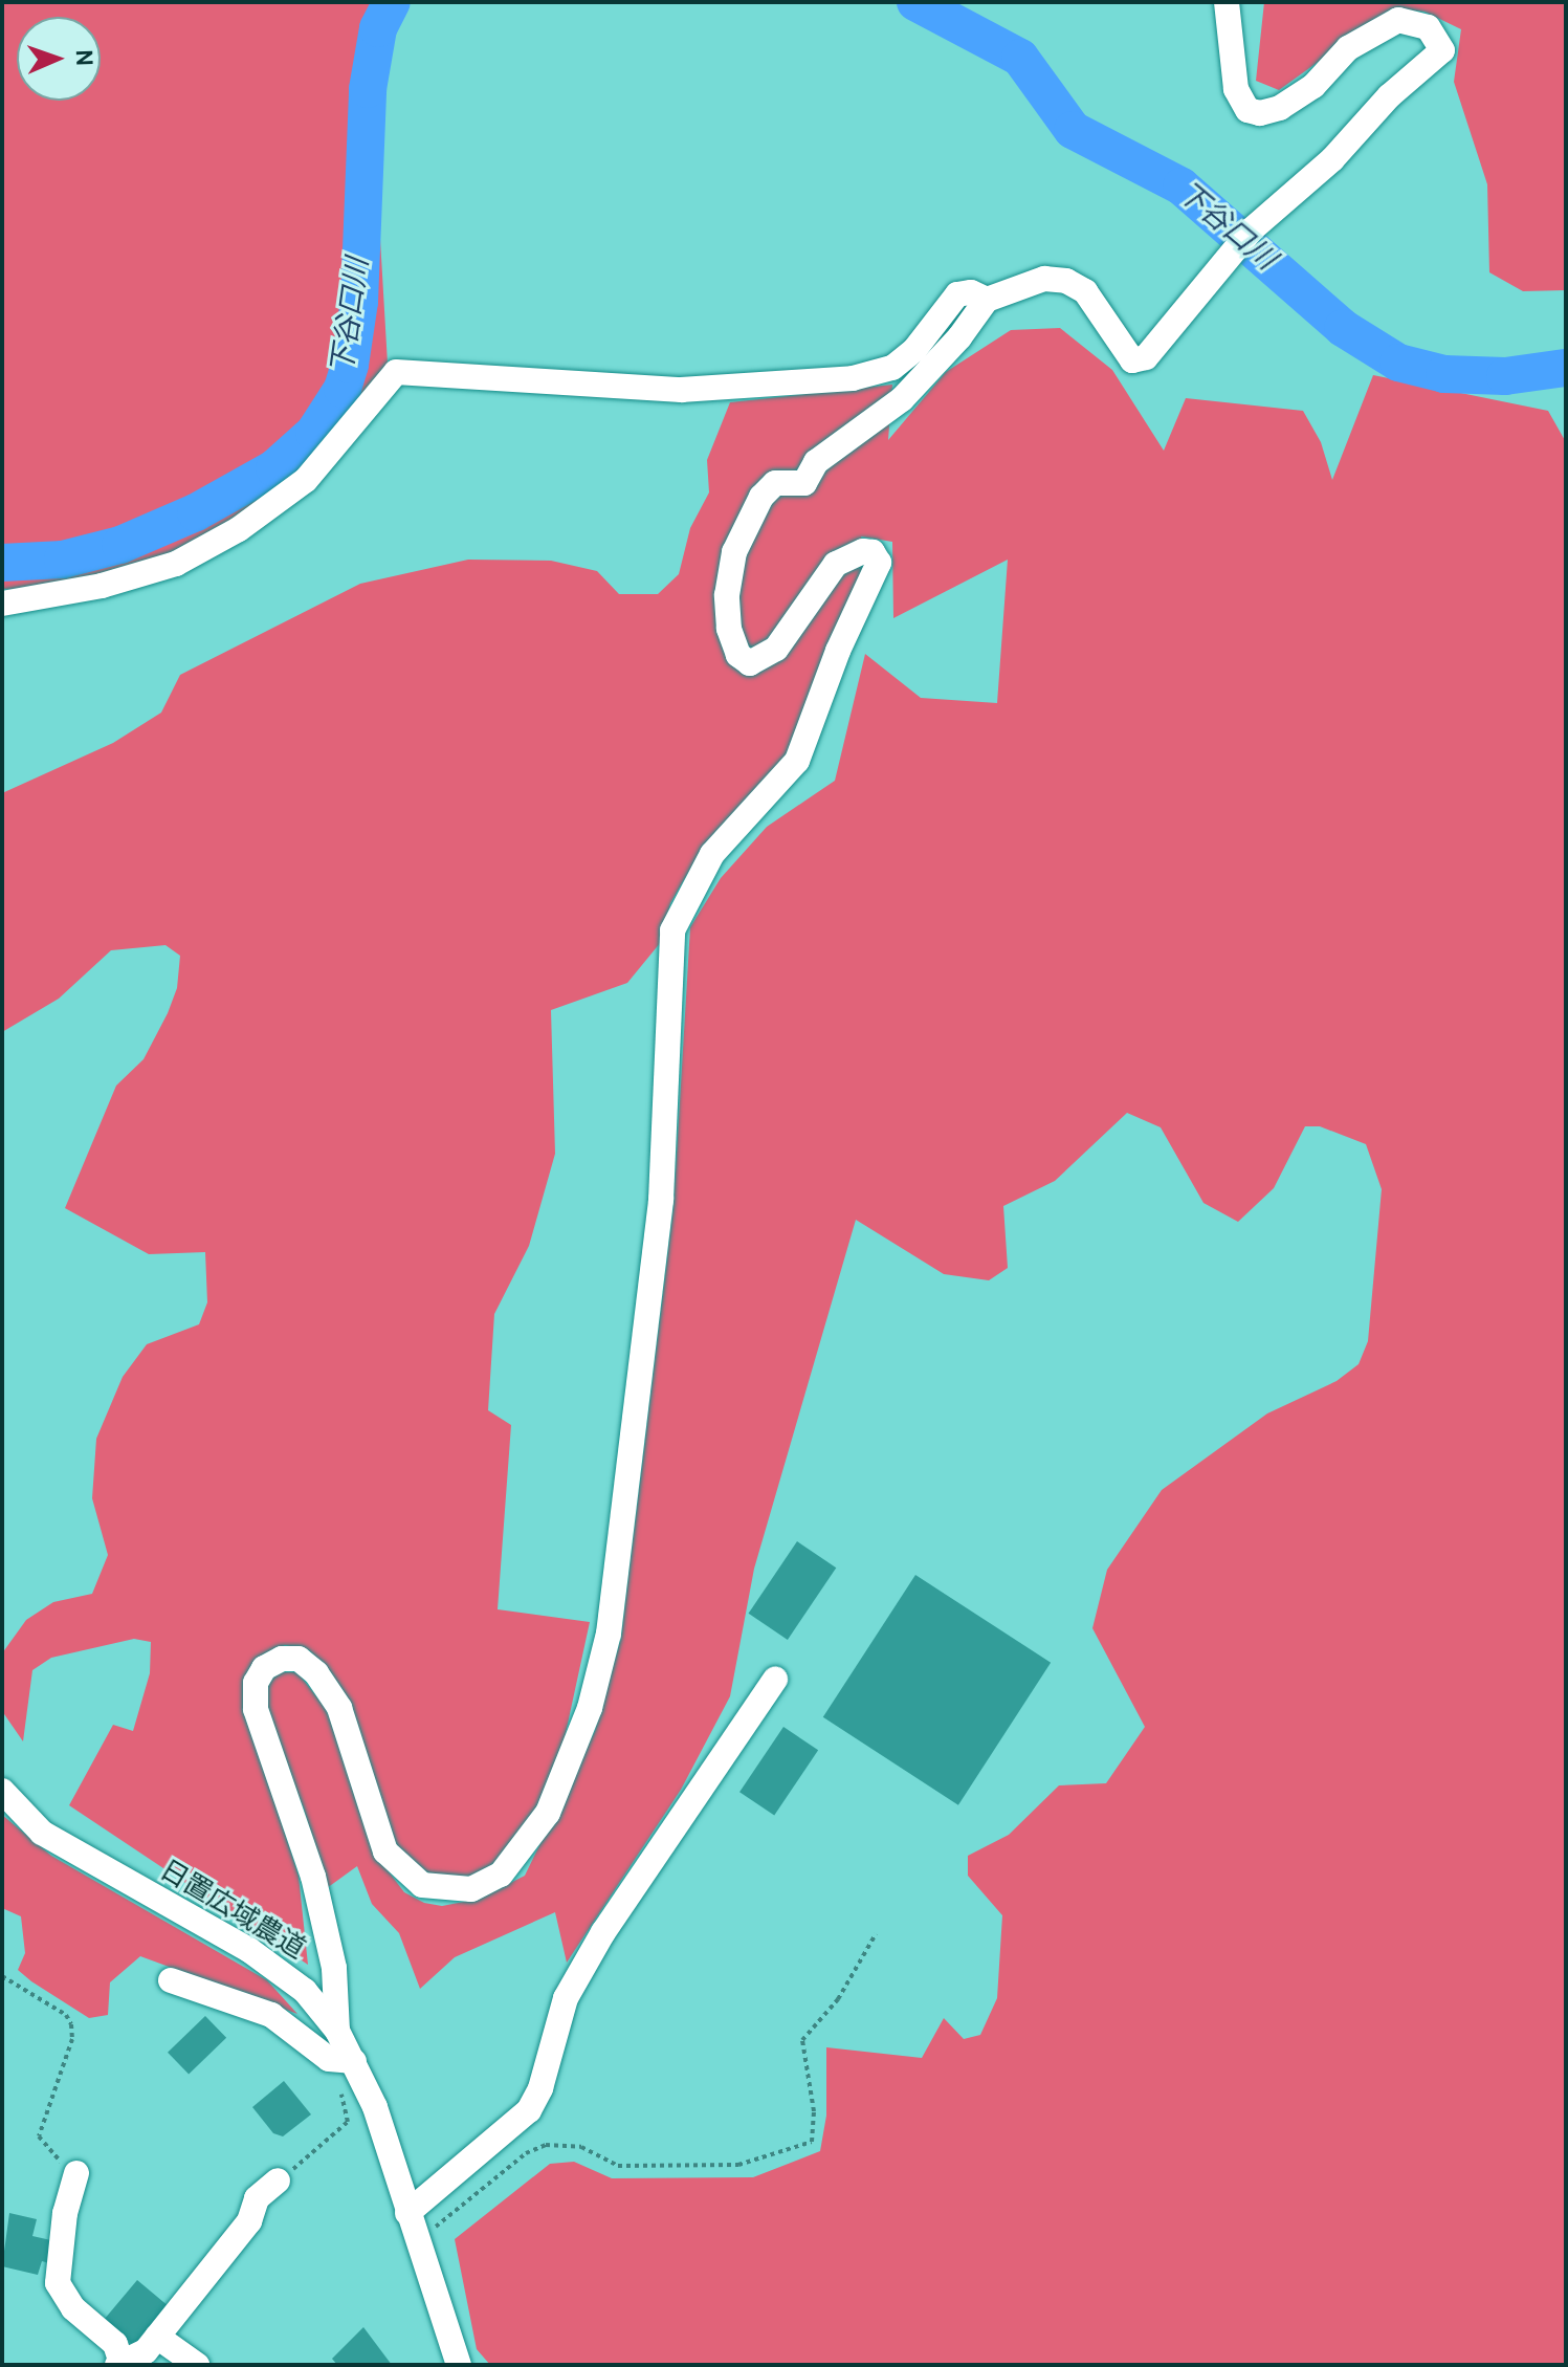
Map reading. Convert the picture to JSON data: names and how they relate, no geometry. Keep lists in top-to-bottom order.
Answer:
{
  "streets": {
    "street": ["日置広域農道"]
  },
  "water": ["下谷口川"],
  "north": "right"
}
